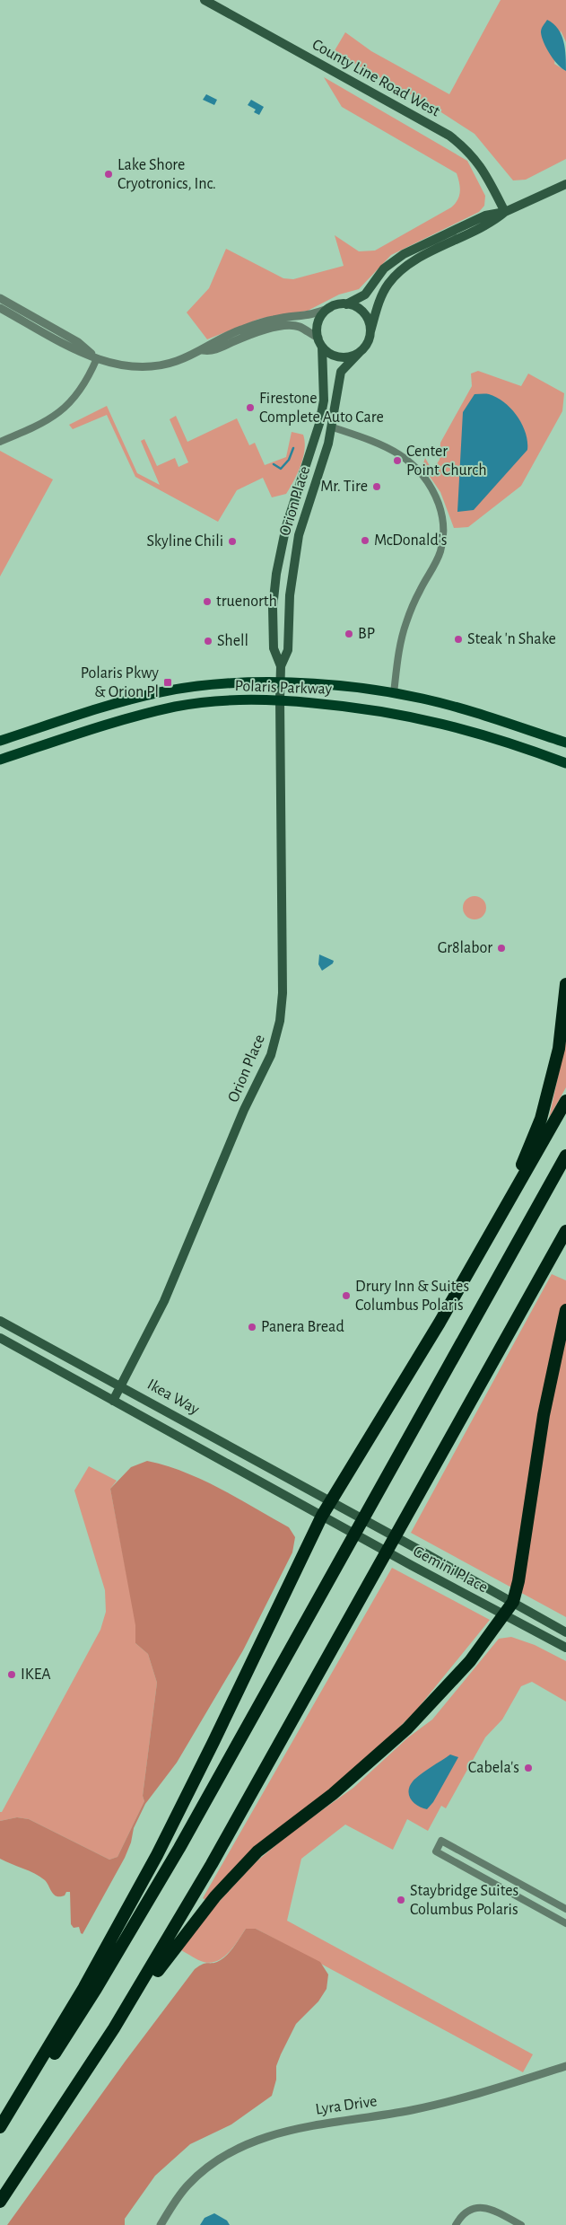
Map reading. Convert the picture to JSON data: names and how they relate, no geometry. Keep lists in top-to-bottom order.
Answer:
{
  "streets": {
    "main road": [
      "County Line Road West",
      "Orion Place",
      "Polaris Parkway",
      "Ikea Way",
      "Gemini Place"
    ],
    "street": ["Lyra Drive"]
  },
  "crossings": [
    ["Orion Place", "Polaris Parkway"],
    ["Orion Place", "Ikea Way"],
    ["Ikea Way", "Gemini Place"]
  ],
  "places": {
    "other": [
      "Lake Shore Cryotronics, Inc.",
      "Firestone Complete Auto Care",
      "Center Point Church",
      "Mr. Tire",
      "McDonald's",
      "Skyline Chili",
      "truenorth",
      "BP",
      "Steak 'n Shake",
      "Shell",
      "Gr8labor",
      "Drury Inn & Suites Columbus Polaris",
      "Panera Bread",
      "IKEA",
      "Cabela's",
      "Staybridge Suites Columbus Polaris"
    ],
    "transit": ["Polaris Pkwy & Orion Pl"]
  }
}
